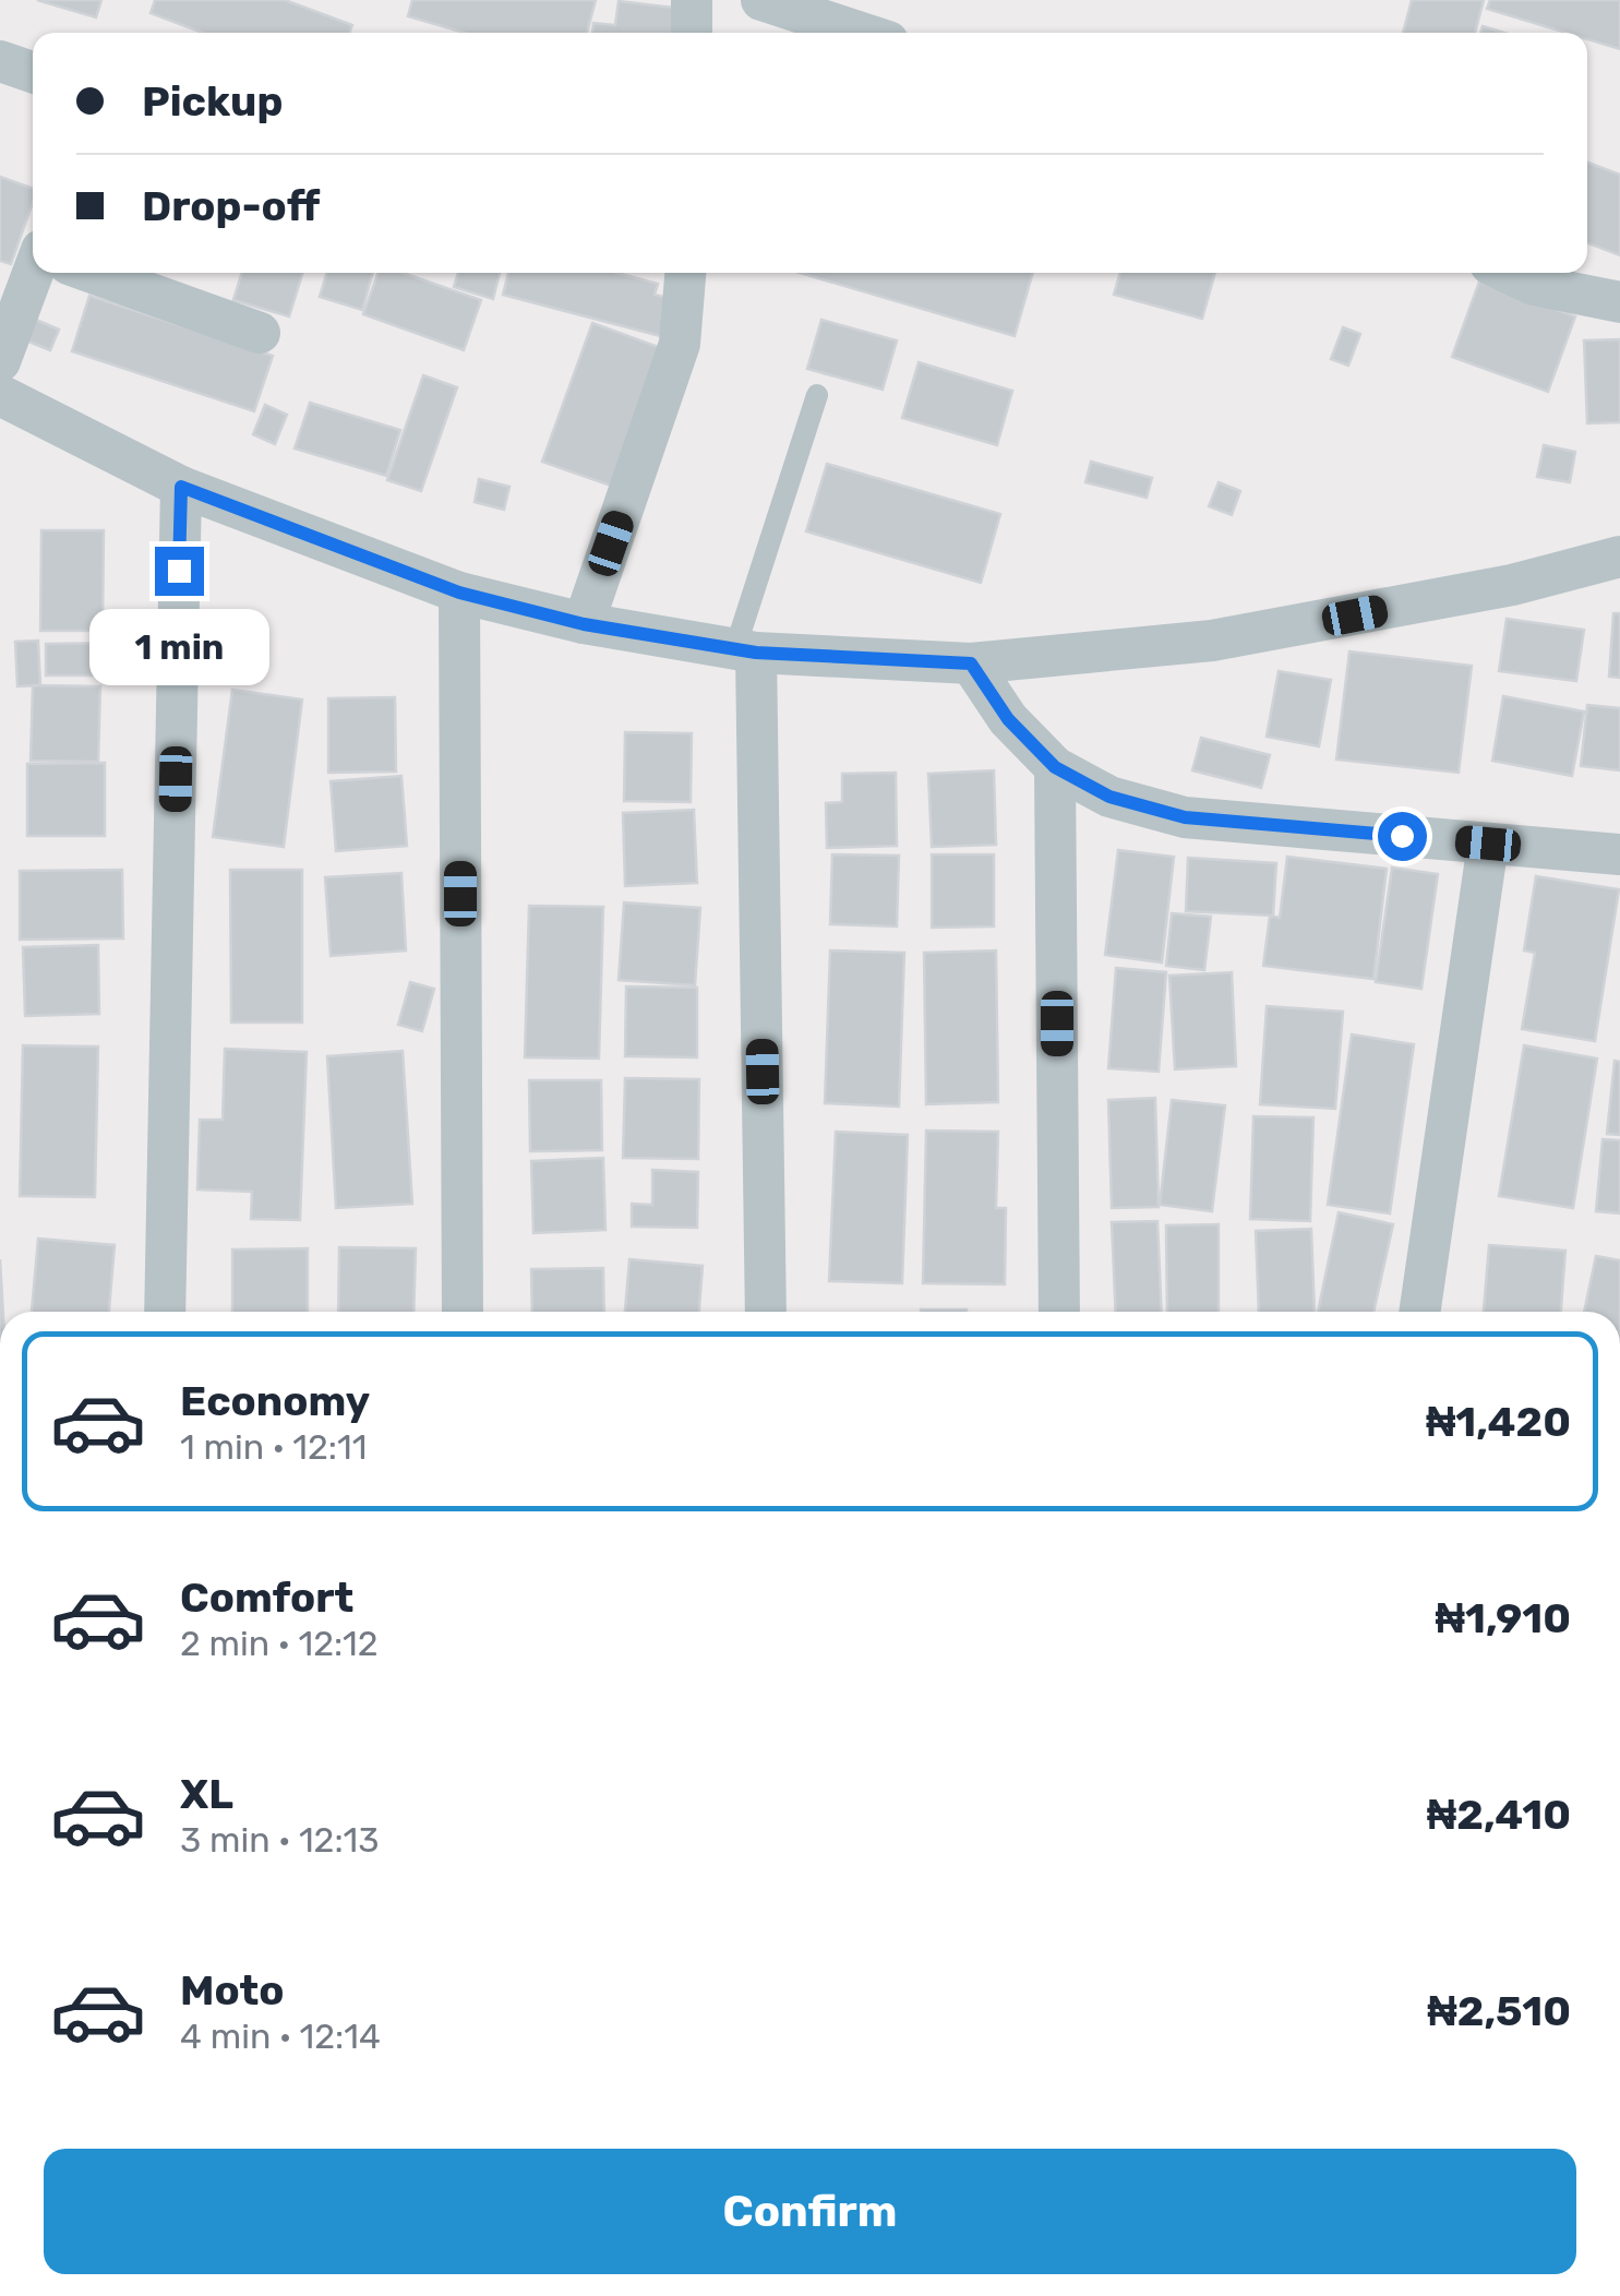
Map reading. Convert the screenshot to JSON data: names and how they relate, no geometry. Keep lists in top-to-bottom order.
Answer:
{
  "page": {
    "banner": ["Pickup", "Drop-off"],
    "bubble": "1 min",
    "list": [
      {
        "name": "Economy",
        "note": "1 min · 12:11",
        "value": "₦1,420"
      },
      {
        "name": "Comfort",
        "note": "2 min · 12:12",
        "value": "₦1,910"
      },
      {
        "name": "XL",
        "note": "3 min · 12:13",
        "value": "₦2,410"
      },
      {
        "name": "Moto",
        "note": "4 min · 12:14",
        "value": "₦2,510"
      }
    ],
    "buttons": "Confirm"
  }
}
